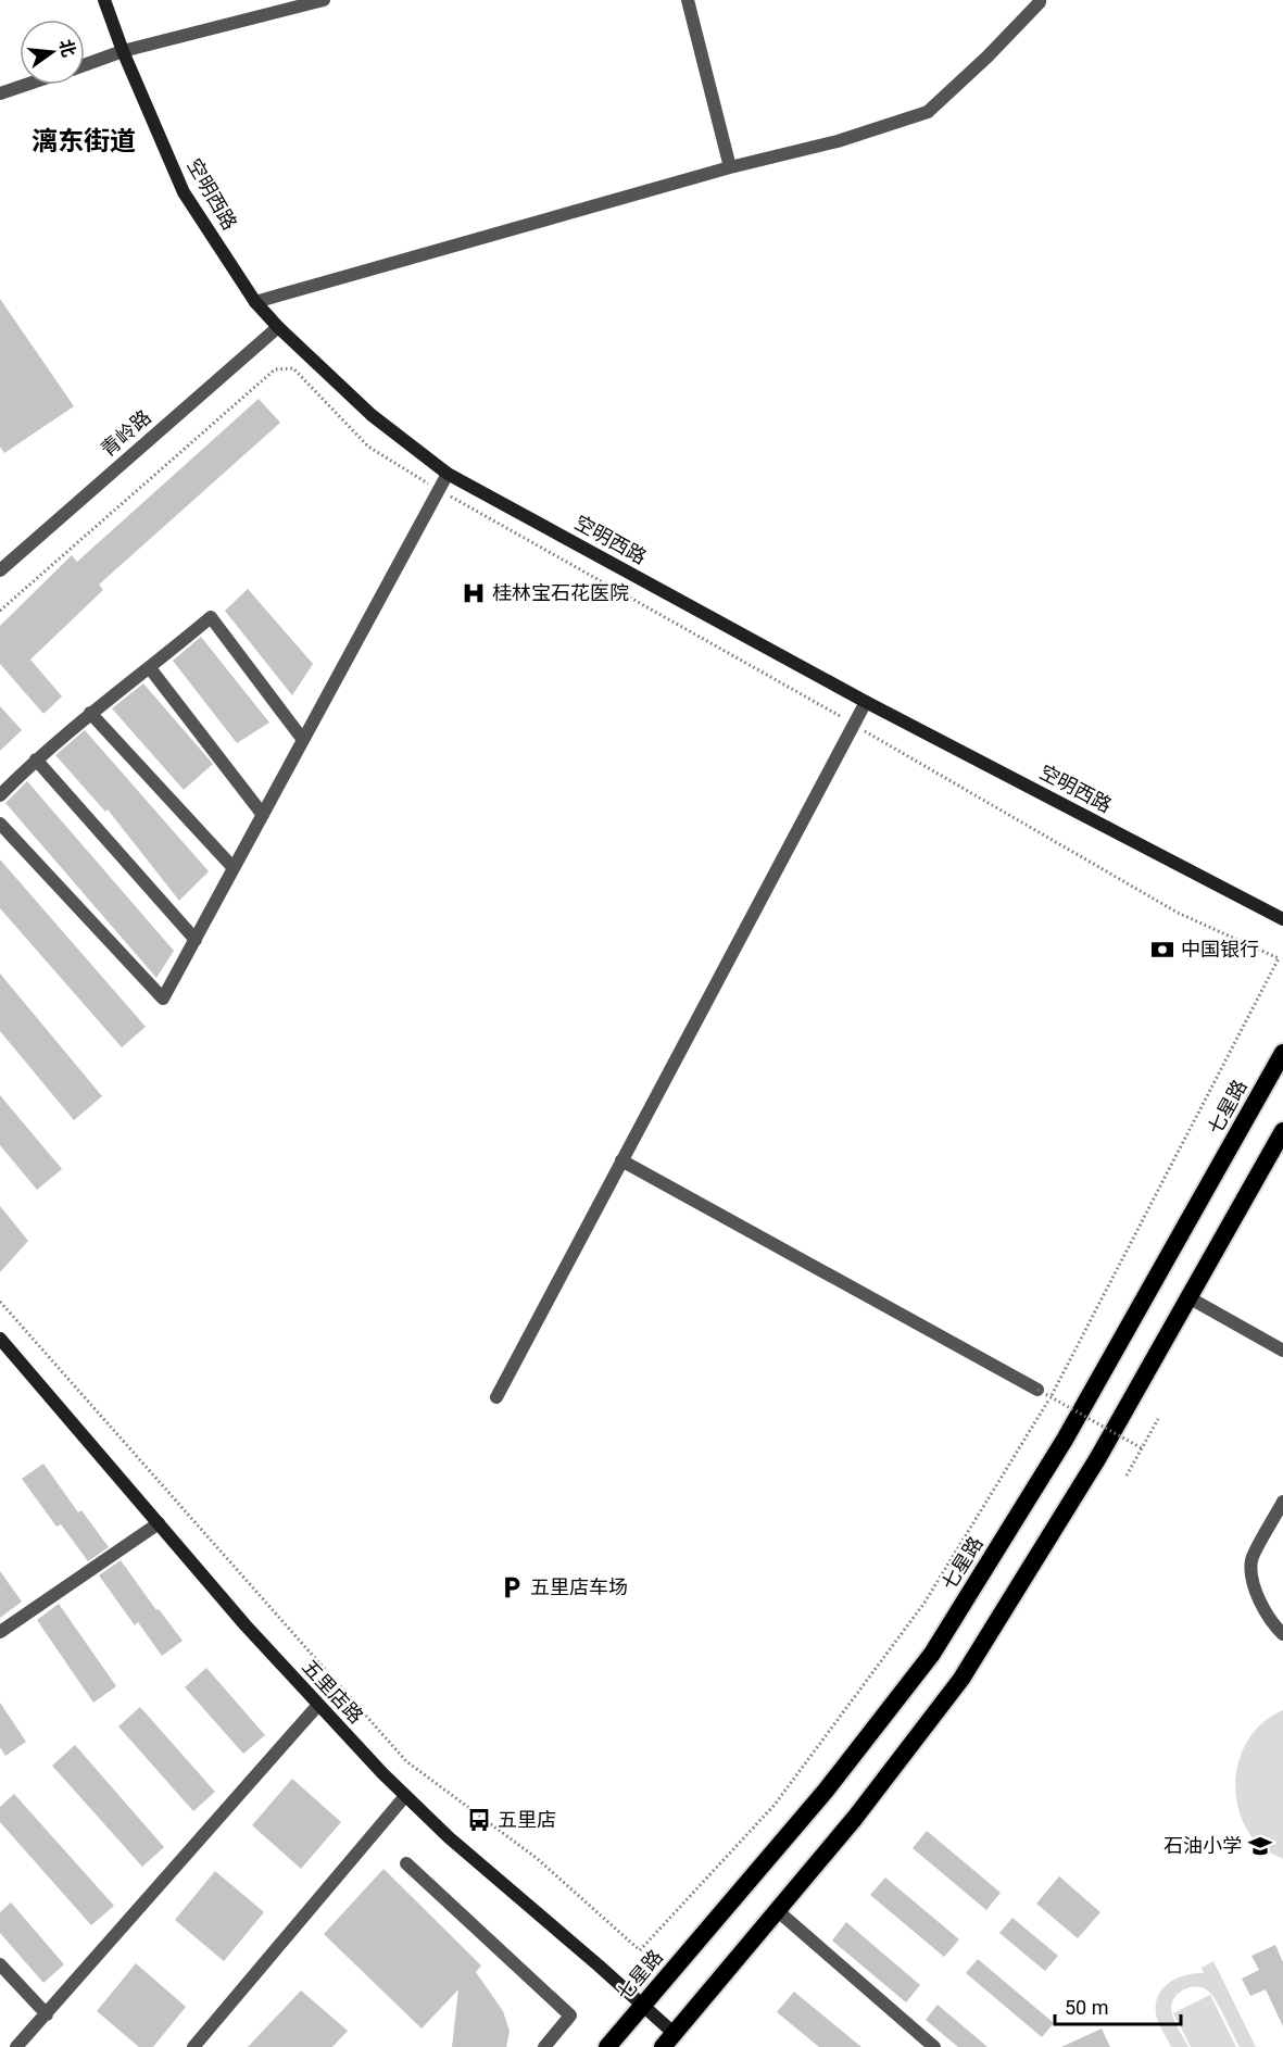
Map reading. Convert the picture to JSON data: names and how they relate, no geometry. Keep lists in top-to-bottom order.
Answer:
{
  "streets": {
    "highway": ["七星路"],
    "main road": ["空明西路", "五里店路"],
    "street": ["青岭路"]
  },
  "crossings": [
    ["空明西路", "青岭路"],
    ["七星路", "五里店路"]
  ],
  "districts": ["漓东街道"],
  "places": {
    "hospital": ["桂林宝石花医院"],
    "bank": ["中国银行"],
    "parking": ["五里店车场"],
    "bus stop": ["五里店"],
    "school or university": ["石油小学"]
  },
  "scale_bar": "50 m",
  "north": "right"
}
